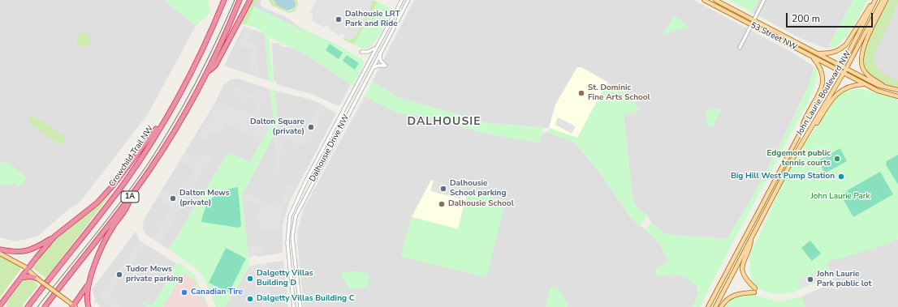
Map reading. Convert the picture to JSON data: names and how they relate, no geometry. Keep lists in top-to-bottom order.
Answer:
{
  "streets": {
    "highway": ["Crowchild Trail NW", "1A"],
    "main road": ["53 Street NW", "John Laurie Boulevard NW"],
    "street": ["Dalhousie Drive NW"]
  },
  "crossings": [
    ["53 Street NW", "John Laurie Boulevard NW"]
  ],
  "districts": ["DALHOUSIE"],
  "parks": ["John Laurie Park"],
  "places": [
    "Dalhousie LRT Park and Ride",
    "St. Dominic Fine Arts School",
    "Dalton Square (private)",
    "Edgemont public tennis courts",
    "Big Hill West Pump Station",
    "Dalhousie School parking",
    "Dalton Mews (private)",
    "Dalhousie School",
    "Tudor Mews private parking",
    "Dalgetty Villas Building D",
    "John Laurie Park public lot",
    "Canadian Tire",
    "Dalgetty Villas Building C"
  ],
  "scale_bar": "200 m"
}
